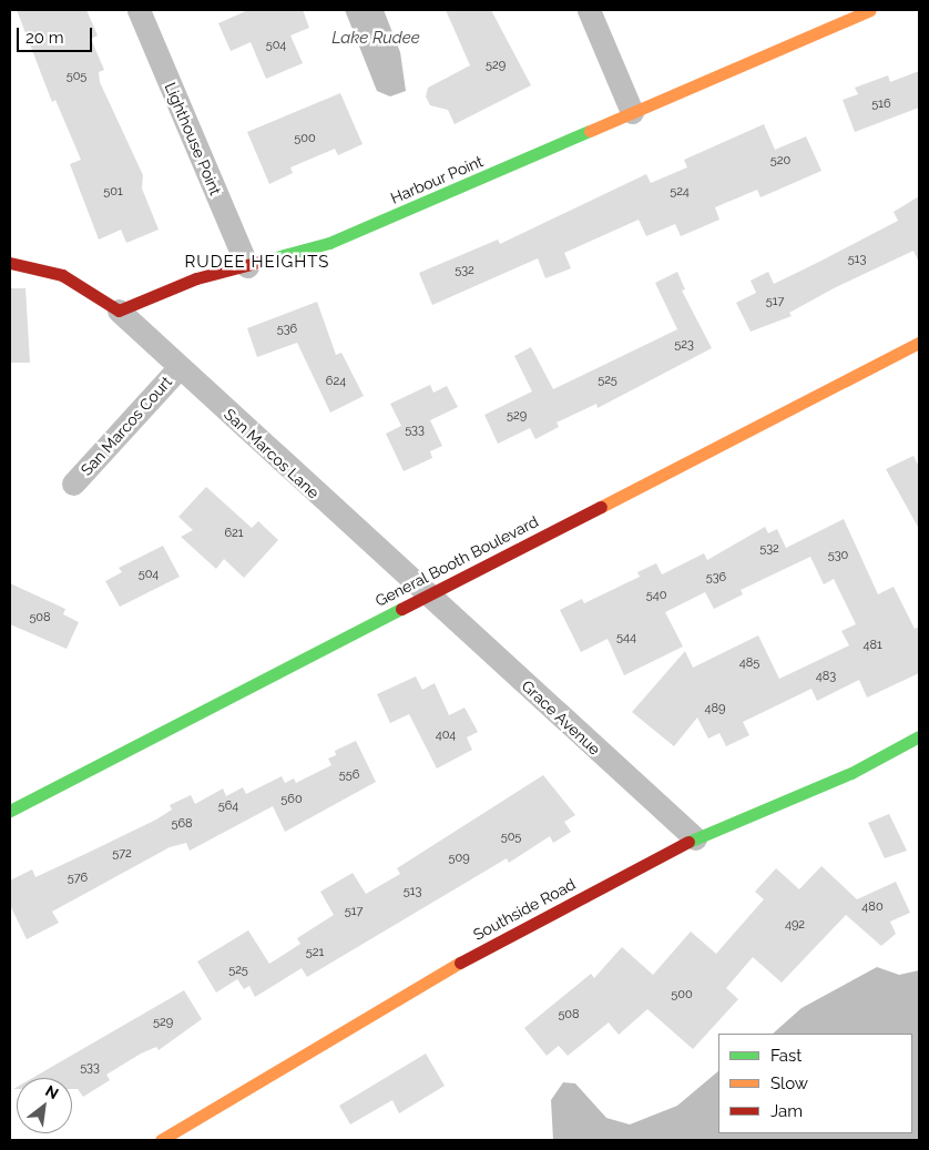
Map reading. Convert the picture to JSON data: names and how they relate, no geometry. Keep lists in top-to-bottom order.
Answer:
{
  "streets": {
    "main road": ["Harbour Point", "General Booth Boulevard", "Southside Road"],
    "street": [
      "Lighthouse Point",
      "San Marcos Court",
      "San Marcos Lane",
      "Grace Avenue"
    ]
  },
  "crossings": [
    ["Lighthouse Point", "Harbour Point"],
    ["Harbour Point", "San Marcos Lane"],
    ["San Marcos Court", "San Marcos Lane"],
    ["San Marcos Lane", "General Booth Boulevard"],
    ["San Marcos Lane", "Grace Avenue"],
    ["General Booth Boulevard", "Grace Avenue"],
    ["Grace Avenue", "Southside Road"]
  ],
  "districts": ["RUDEE HEIGHTS"],
  "water": ["Lake Rudee"],
  "house_numbers": [
    "504",
    "529",
    "505",
    "516",
    "500",
    "520",
    "501",
    "524",
    "513",
    "532",
    "517",
    "536",
    "523",
    "525",
    "624",
    "529",
    "533",
    "621",
    "532",
    "530",
    "504",
    "536",
    "540",
    "508",
    "544",
    "481",
    "485",
    "483",
    "489",
    "404",
    "556",
    "560",
    "564",
    "568",
    "505",
    "572",
    "509",
    "576",
    "513",
    "480",
    "517",
    "492",
    "521",
    "525",
    "500",
    "508",
    "529",
    "533"
  ],
  "legend": ["Fast", "Slow", "Jam"],
  "scale_bar": "20 m",
  "north": "top right"
}
